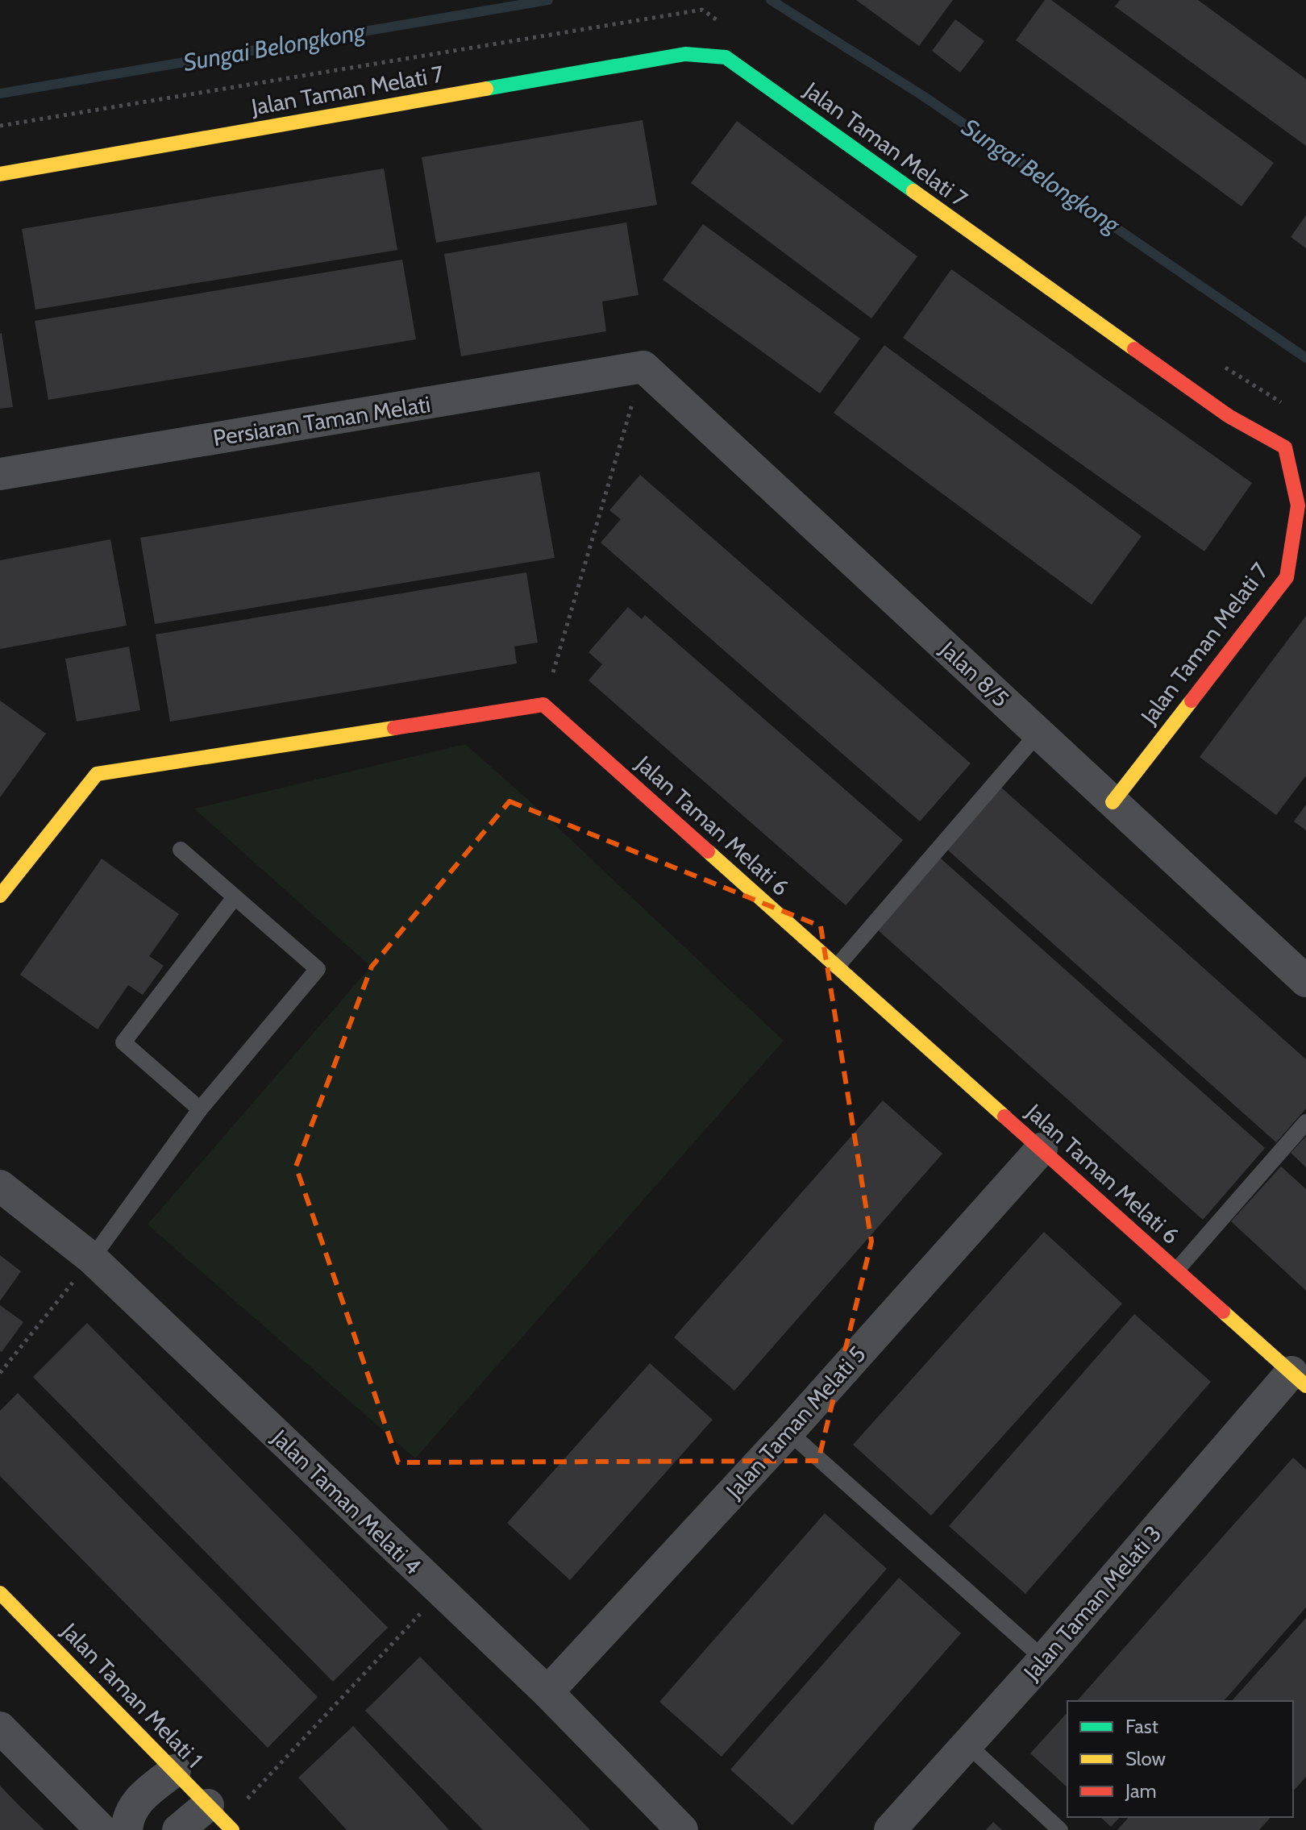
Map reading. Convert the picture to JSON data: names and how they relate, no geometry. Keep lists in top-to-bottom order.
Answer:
{
  "streets": {
    "street": [
      "Jalan Taman Melati 7",
      "Persiaran Taman Melati",
      "Jalan 8/5",
      "Jalan Taman Melati 6",
      "Jalan Taman Melati 5",
      "Jalan Taman Melati 4",
      "Jalan Taman Melati 3",
      "Jalan Taman Melati 1"
    ]
  },
  "crossings": [
    ["Jalan Taman Melati 7", "Jalan 8/5"],
    ["Persiaran Taman Melati", "Jalan 8/5"],
    ["Jalan Taman Melati 6", "Jalan Taman Melati 5"],
    ["Jalan Taman Melati 6", "Jalan Taman Melati 3"],
    ["Jalan Taman Melati 5", "Jalan Taman Melati 4"]
  ],
  "water": ["Sungai Belongkong"],
  "legend": ["Fast", "Slow", "Jam"]
}
